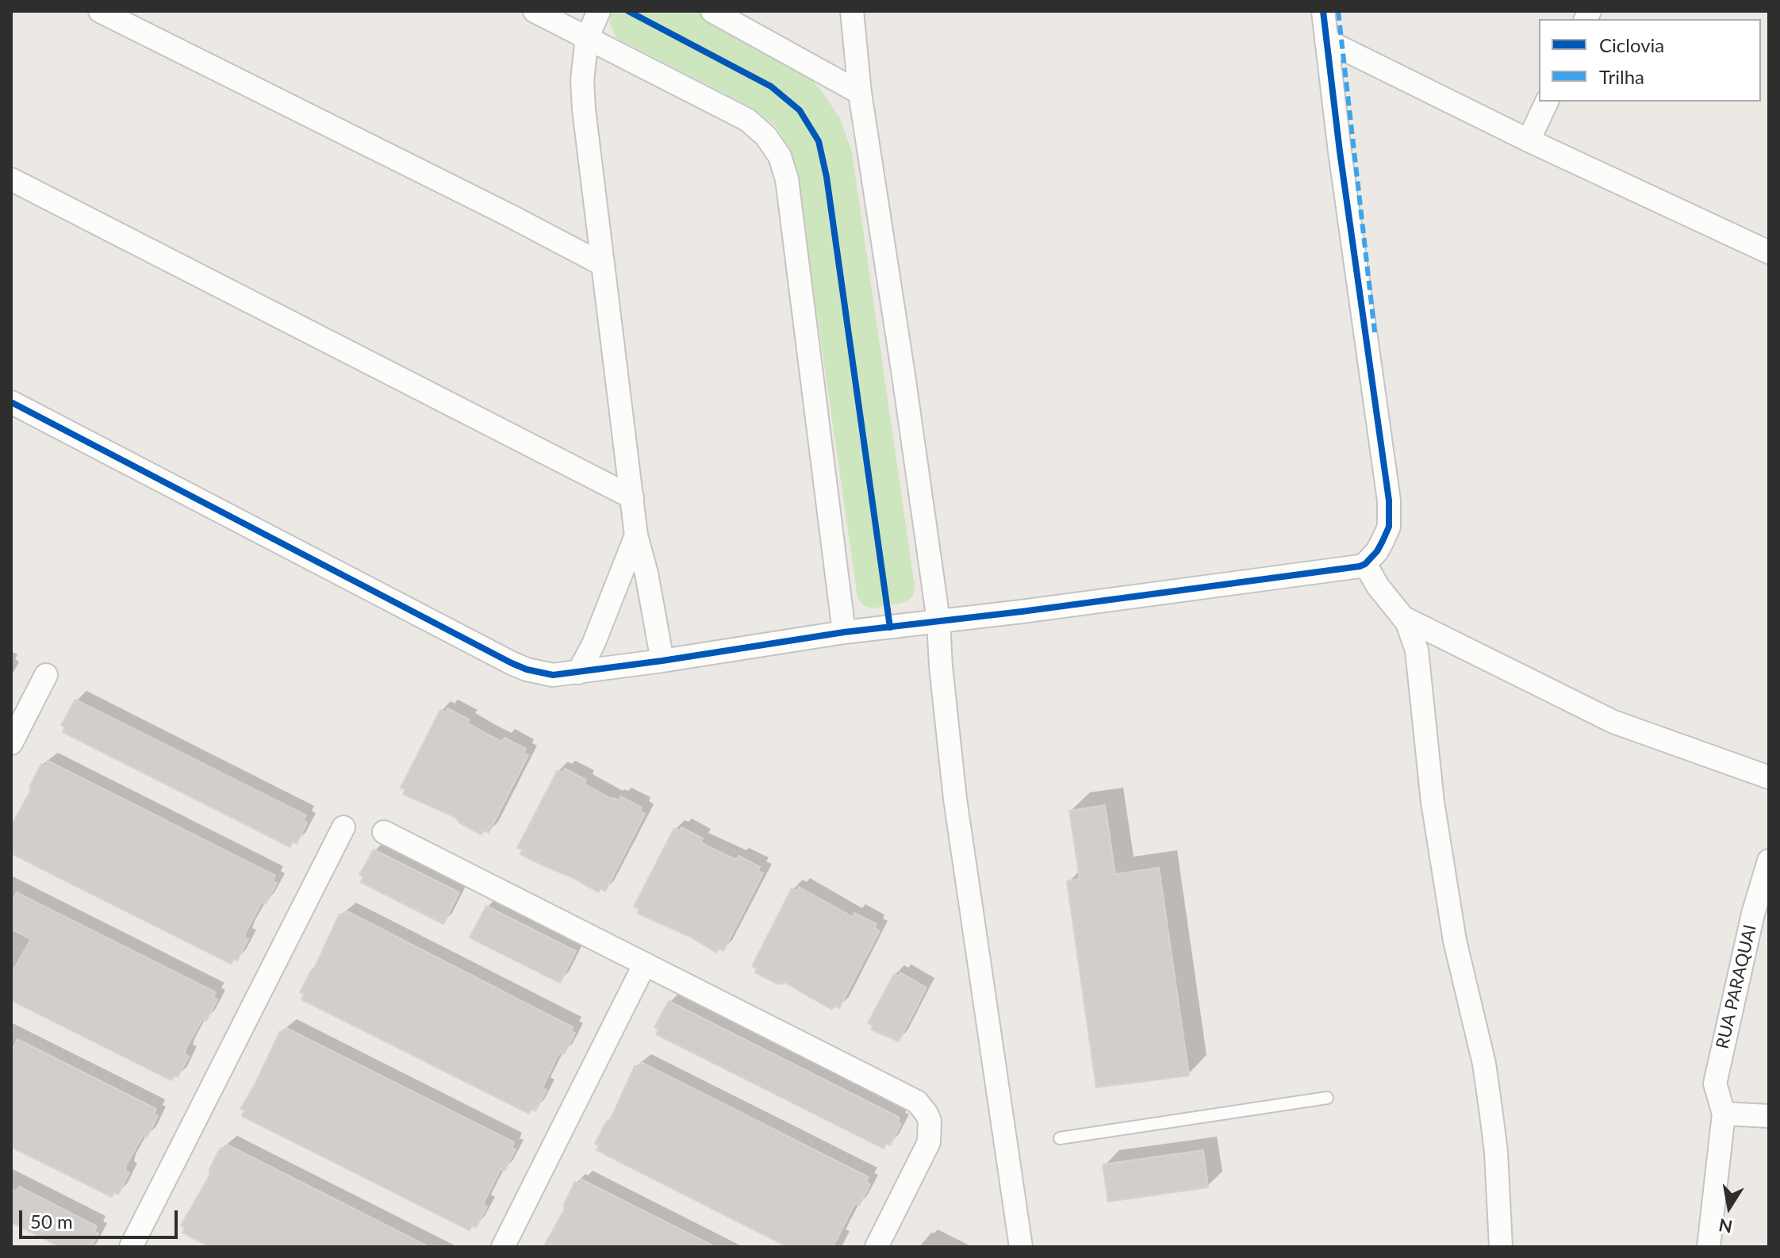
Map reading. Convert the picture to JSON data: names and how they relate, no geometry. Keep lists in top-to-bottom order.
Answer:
{
  "streets": {
    "street": ["RUA PARAQUAI"]
  },
  "legend": ["Ciclovia", "Trilha"],
  "scale_bar": "50 m",
  "north": "bottom"
}
